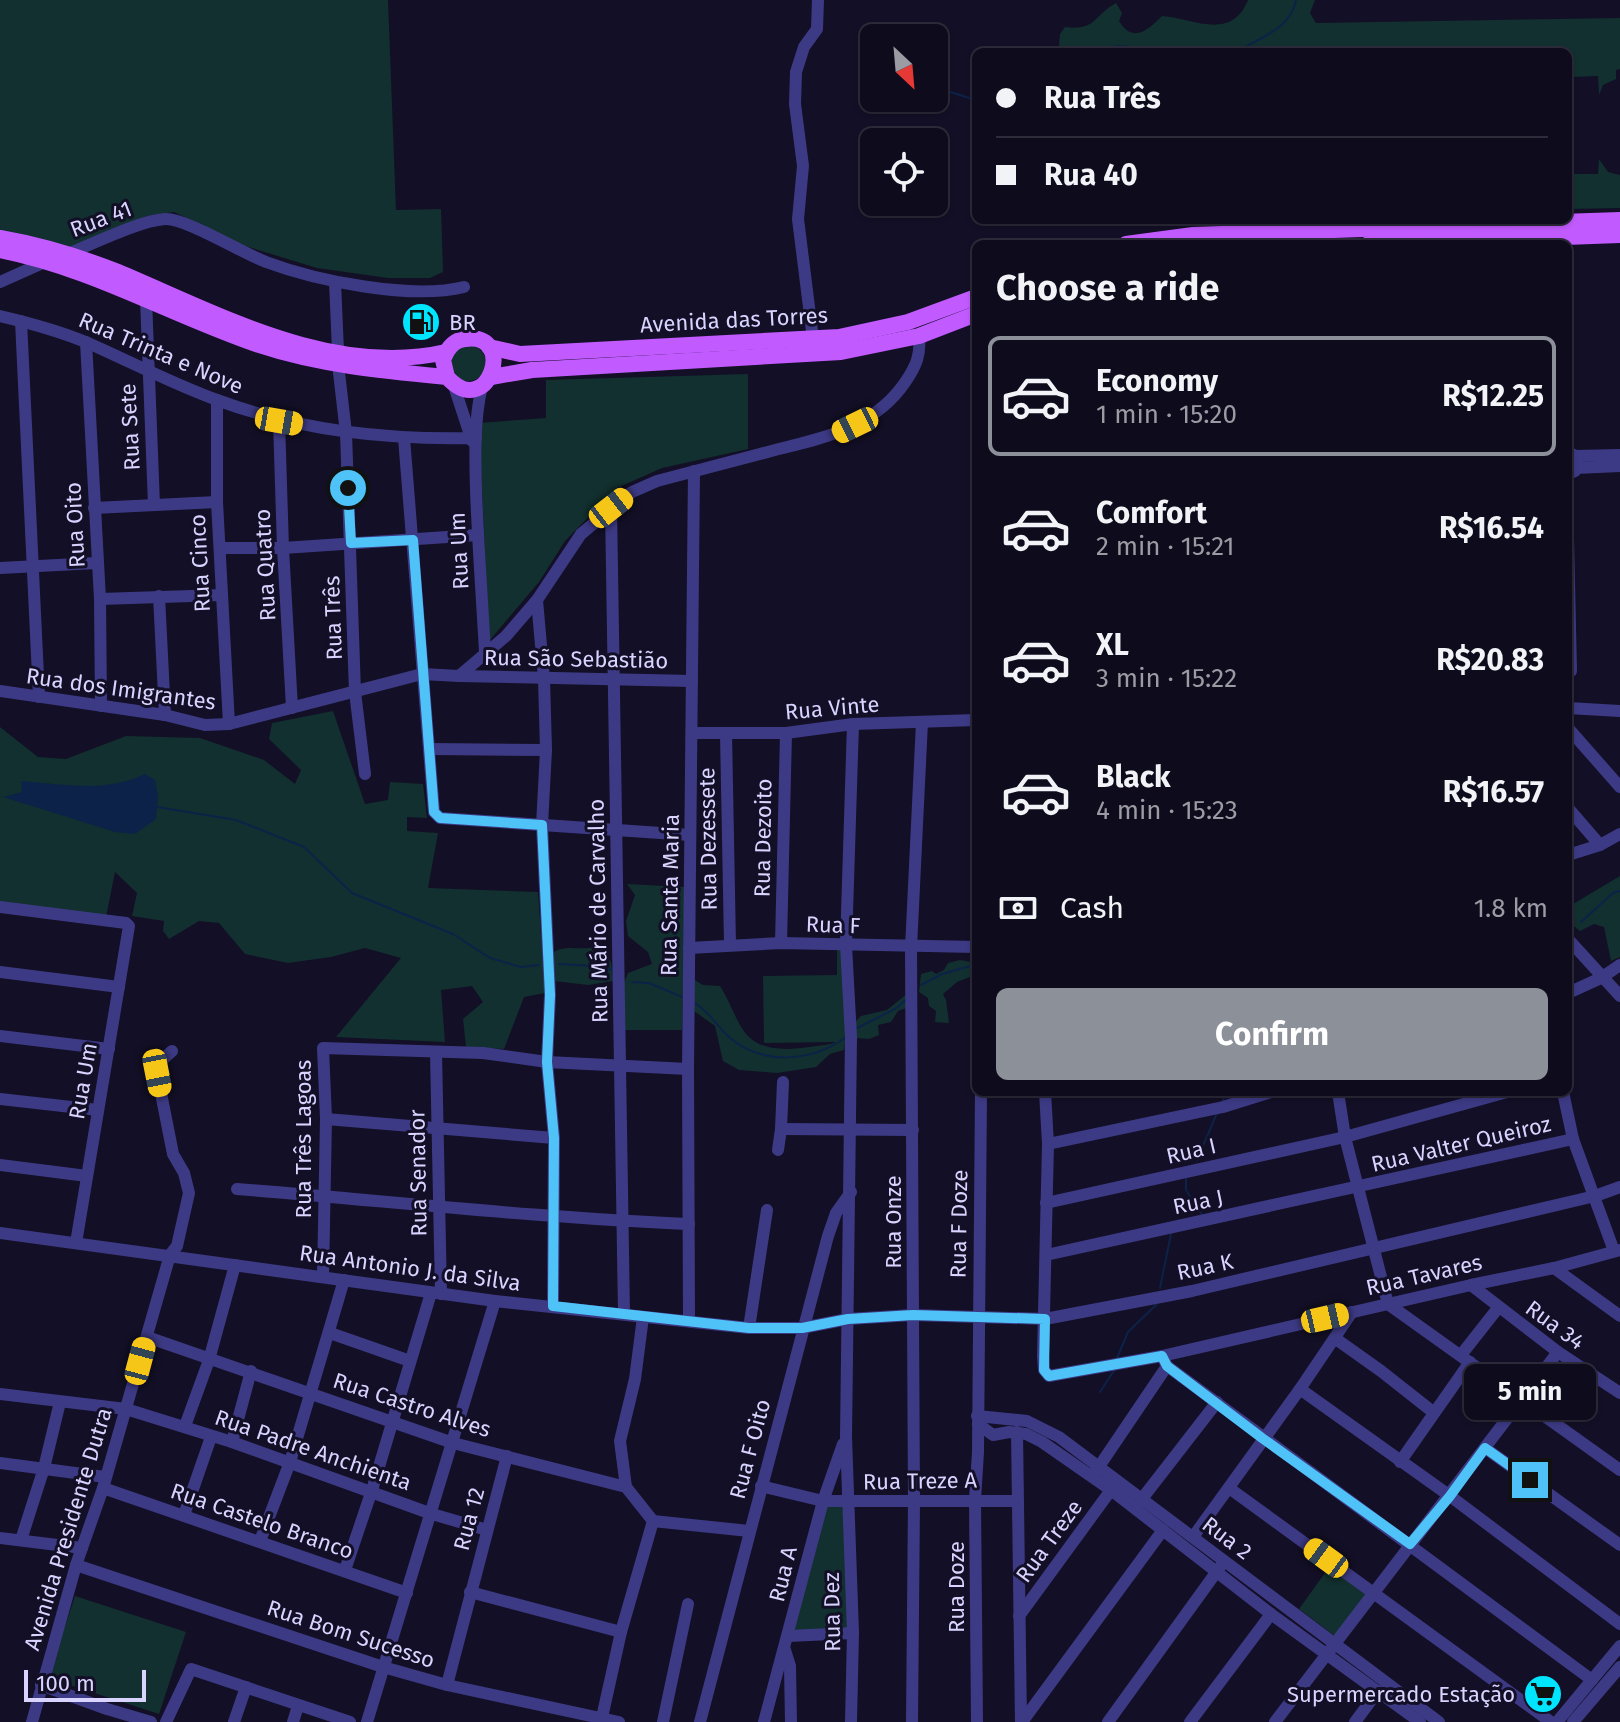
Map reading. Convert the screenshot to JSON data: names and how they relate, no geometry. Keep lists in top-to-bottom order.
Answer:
{
  "streets": {
    "main road": ["Avenida das Torres"],
    "street": [
      "Rua 41",
      "Rua Trinta e Nove",
      "Rua Sete",
      "Rua Oito",
      "Rua Um",
      "Rua Cinco",
      "Rua Quatro",
      "Rua Três",
      "Rua São Sebastião",
      "Rua dos Imigrantes",
      "Rua Vinte",
      "Rua Dezoito",
      "Rua Dezessete",
      "Rua Santa Maria",
      "Rua Mário de Carvalho",
      "Rua F",
      "Rua Três Lagoas",
      "Rua Valter Queiroz",
      "Rua I",
      "Rua Senador",
      "Rua J",
      "Rua Onze",
      "Rua F Doze",
      "Rua K",
      "Rua Antonio J. da Silva",
      "Rua Tavares",
      "Rua 34",
      "Rua Castro Alves",
      "Rua F Oito",
      "Rua Padre Anchienta",
      "Rua Treze A",
      "Rua 12",
      "Rua Castelo Branco",
      "Avenida Presidente Dutra",
      "Rua 2",
      "Rua Treze",
      "Rua A",
      "Rua Doze",
      "Rua Dez",
      "Rua Bom Sucesso"
    ]
  },
  "crossings": [
    ["Rua 41", "Avenida das Torres"],
    ["Rua 41", "Rua Três"],
    ["Avenida das Torres", "Rua Sete"],
    ["Avenida das Torres", "Rua Um"],
    ["Avenida das Torres", "Rua Três"],
    ["Rua Trinta e Nove", "Rua Sete"],
    ["Rua Trinta e Nove", "Rua Oito"],
    ["Rua Trinta e Nove", "Rua Um"],
    ["Rua Trinta e Nove", "Rua Cinco"],
    ["Rua Trinta e Nove", "Rua Quatro"],
    ["Rua Trinta e Nove", "Rua Três"],
    ["Rua Oito", "Rua dos Imigrantes"],
    ["Rua Um", "Rua Antonio J. da Silva"],
    ["Rua Cinco", "Rua dos Imigrantes"],
    ["Rua Quatro", "Rua dos Imigrantes"],
    ["Rua Três", "Rua dos Imigrantes"],
    ["Rua São Sebastião", "Rua dos Imigrantes"],
    ["Rua São Sebastião", "Rua Santa Maria"],
    ["Rua São Sebastião", "Rua Mário de Carvalho"],
    ["Rua Vinte", "Rua Dezoito"],
    ["Rua Vinte", "Rua Dezessete"],
    ["Rua Vinte", "Rua Santa Maria"],
    ["Rua Vinte", "Rua Onze"],
    ["Rua Vinte", "Rua Dez"],
    ["Rua Dezoito", "Rua F"],
    ["Rua Dezessete", "Rua F"],
    ["Rua Santa Maria", "Rua F"],
    ["Rua Santa Maria", "Rua Antonio J. da Silva"],
    ["Rua Mário de Carvalho", "Rua Antonio J. da Silva"],
    ["Rua F", "Rua Onze"],
    ["Rua F", "Rua Dez"],
    ["Rua Três Lagoas", "Rua Senador"],
    ["Rua Três Lagoas", "Rua Antonio J. da Silva"],
    ["Rua Valter Queiroz", "Rua J"],
    ["Rua Senador", "Rua Antonio J. da Silva"],
    ["Rua Senador", "Rua Castro Alves"],
    ["Rua Senador", "Rua Padre Anchienta"],
    ["Rua Senador", "Rua Castelo Branco"],
    ["Rua Onze", "Rua Antonio J. da Silva"],
    ["Rua Onze", "Rua Treze A"],
    ["Rua F Doze", "Rua Antonio J. da Silva"],
    ["Rua F Doze", "Rua 2"],
    ["Rua F Doze", "Rua Doze"],
    ["Rua K", "Rua Tavares"],
    ["Rua Antonio J. da Silva", "Rua F Oito"],
    ["Rua Antonio J. da Silva", "Avenida Presidente Dutra"],
    ["Rua Antonio J. da Silva", "Rua Dez"],
    ["Rua Tavares", "Rua 34"],
    ["Rua Castro Alves", "Rua 12"],
    ["Rua Castro Alves", "Avenida Presidente Dutra"],
    ["Rua F Oito", "Rua Treze A"],
    ["Rua F Oito", "Rua Dez"],
    ["Rua Padre Anchienta", "Rua 12"],
    ["Rua Padre Anchienta", "Avenida Presidente Dutra"],
    ["Rua Treze A", "Rua Treze"],
    ["Rua Treze A", "Rua A"],
    ["Rua Treze A", "Rua Doze"],
    ["Rua Treze A", "Rua Dez"],
    ["Rua 12", "Rua Bom Sucesso"],
    ["Rua Castelo Branco", "Avenida Presidente Dutra"],
    ["Avenida Presidente Dutra", "Rua Bom Sucesso"],
    ["Rua 2", "Rua Treze"],
    ["Rua A", "Rua Dez"]
  ],
  "places": {
    "fuel station": ["BR"],
    "supermarket": ["Supermercado Estação"]
  },
  "scale_bar": "100 m",
  "north": "bottom right",
  "page": {
    "banner": ["Rua Três", "Rua 40"],
    "heading": "Choose a ride",
    "list": [
      {
        "name": "Economy",
        "note": "1 min · 15:20",
        "value": "R$12.25"
      },
      {
        "name": "Comfort",
        "note": "2 min · 15:21",
        "value": "R$16.54"
      },
      {
        "name": "XL",
        "note": "3 min · 15:22",
        "value": "R$20.83"
      },
      {
        "name": "Black",
        "note": "4 min · 15:23",
        "value": "R$16.57"
      }
    ],
    "pay": ["Cash", "1.8 km"],
    "buttons": "Confirm",
    "bubble": "5 min",
    "scale": "100 m"
  }
}
